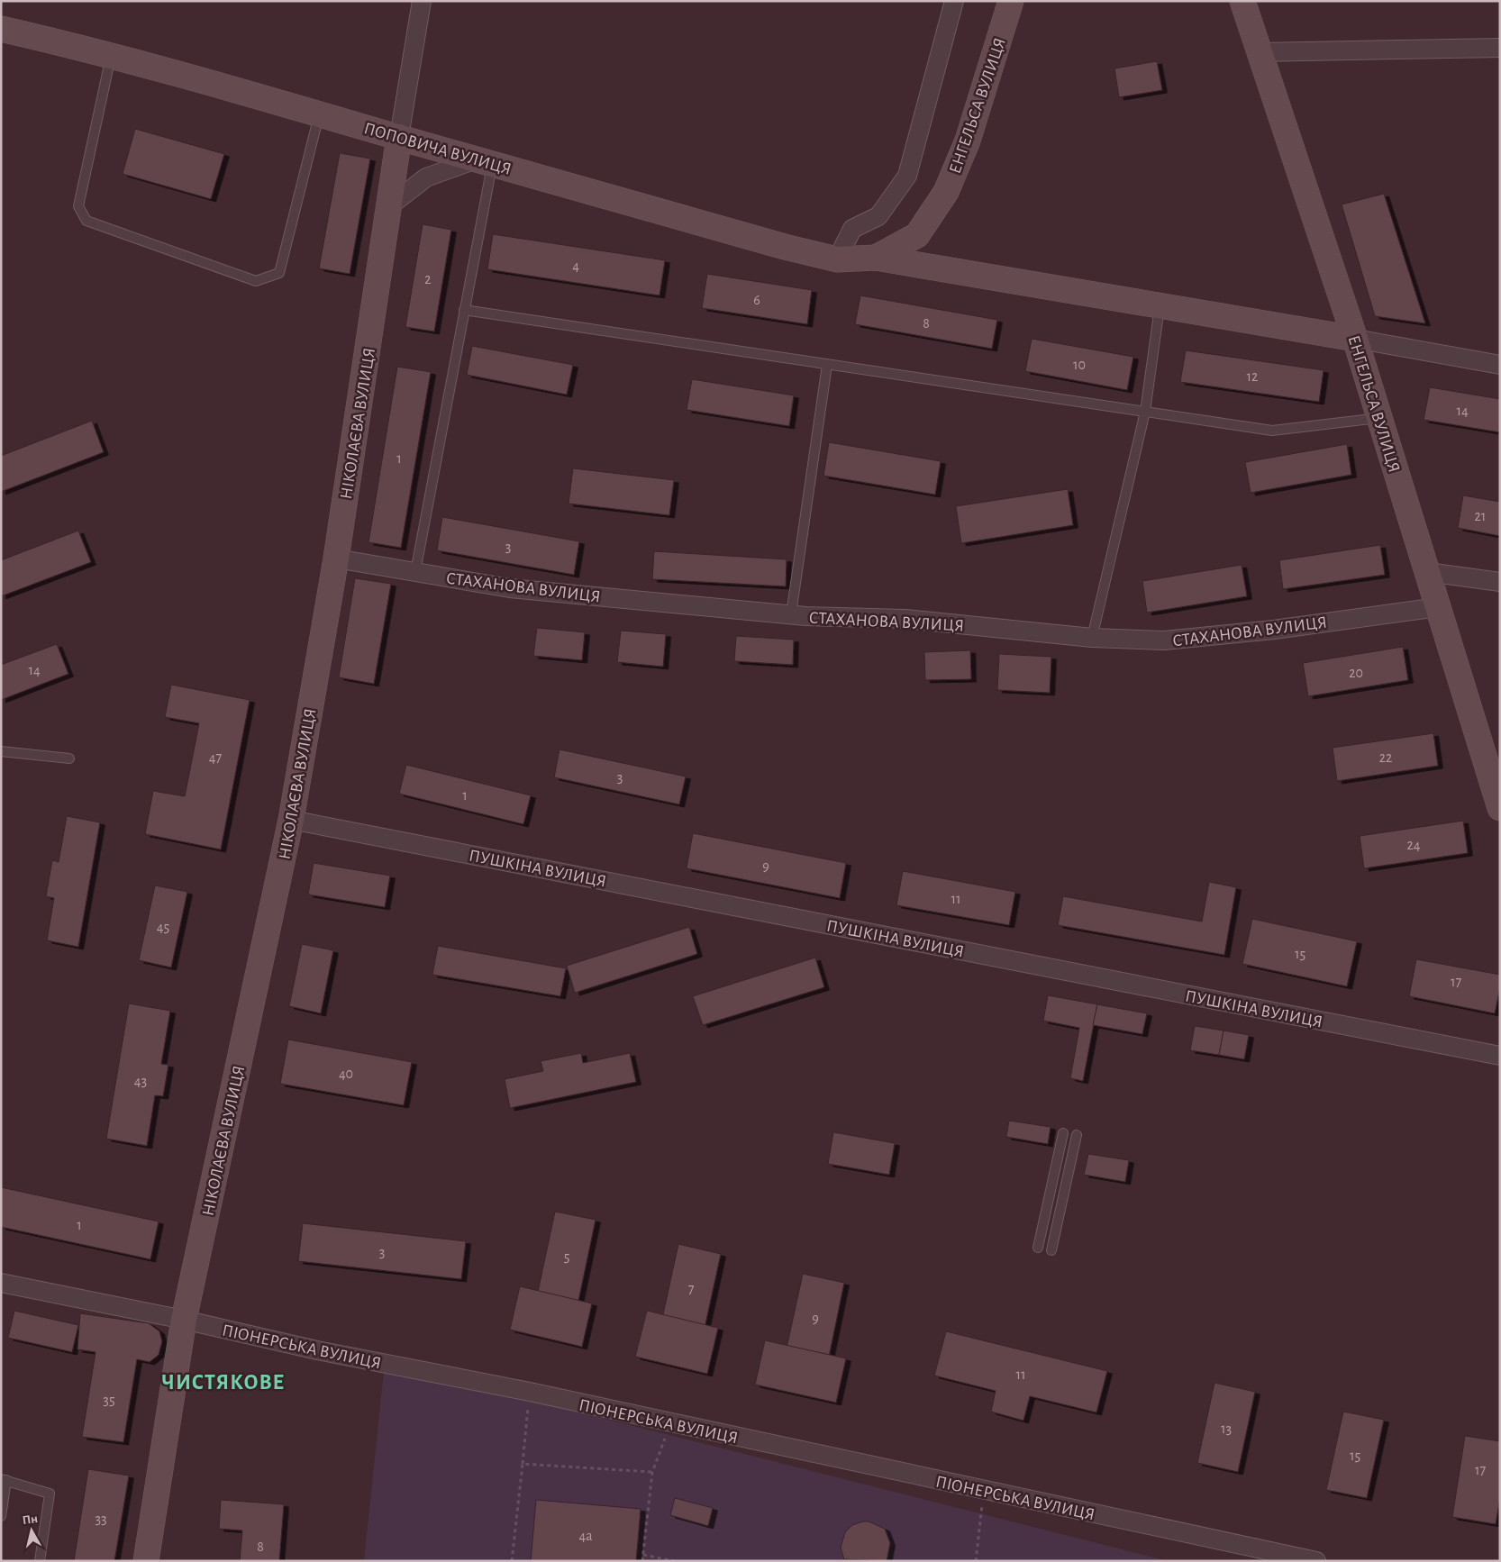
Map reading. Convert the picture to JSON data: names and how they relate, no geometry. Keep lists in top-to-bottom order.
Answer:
{
  "streets": {
    "street": [
      "ЕНГЕЛЬСА ВУЛИЦЯ",
      "ПОПОВИЧА ВУЛИЦЯ",
      "НІКОЛАЄВА ВУЛИЦЯ",
      "СТАХАНОВА ВУЛИЦЯ",
      "ПУШКІНА ВУЛИЦЯ",
      "ПІОНЕРСЬКА ВУЛИЦЯ"
    ]
  },
  "crossings": [
    ["ЕНГЕЛЬСА ВУЛИЦЯ", "ПОПОВИЧА ВУЛИЦЯ"],
    ["ЕНГЕЛЬСА ВУЛИЦЯ", "СТАХАНОВА ВУЛИЦЯ"],
    ["ПОПОВИЧА ВУЛИЦЯ", "НІКОЛАЄВА ВУЛИЦЯ"],
    ["НІКОЛАЄВА ВУЛИЦЯ", "СТАХАНОВА ВУЛИЦЯ"],
    ["НІКОЛАЄВА ВУЛИЦЯ", "ПУШКІНА ВУЛИЦЯ"],
    ["НІКОЛАЄВА ВУЛИЦЯ", "ПІОНЕРСЬКА ВУЛИЦЯ"]
  ],
  "districts": ["ЧИСТЯКОВЕ"],
  "house_numbers": [
    "4",
    "2",
    "6",
    "8",
    "10",
    "12",
    "14",
    "1",
    "21",
    "3",
    "14",
    "20",
    "47",
    "22",
    "3",
    "1",
    "24",
    "9",
    "11",
    "45",
    "15",
    "17",
    "40",
    "43",
    "1",
    "3",
    "5",
    "7",
    "9",
    "11",
    "35",
    "13",
    "15",
    "17",
    "33",
    "4а",
    "8"
  ],
  "north": "top"
}
